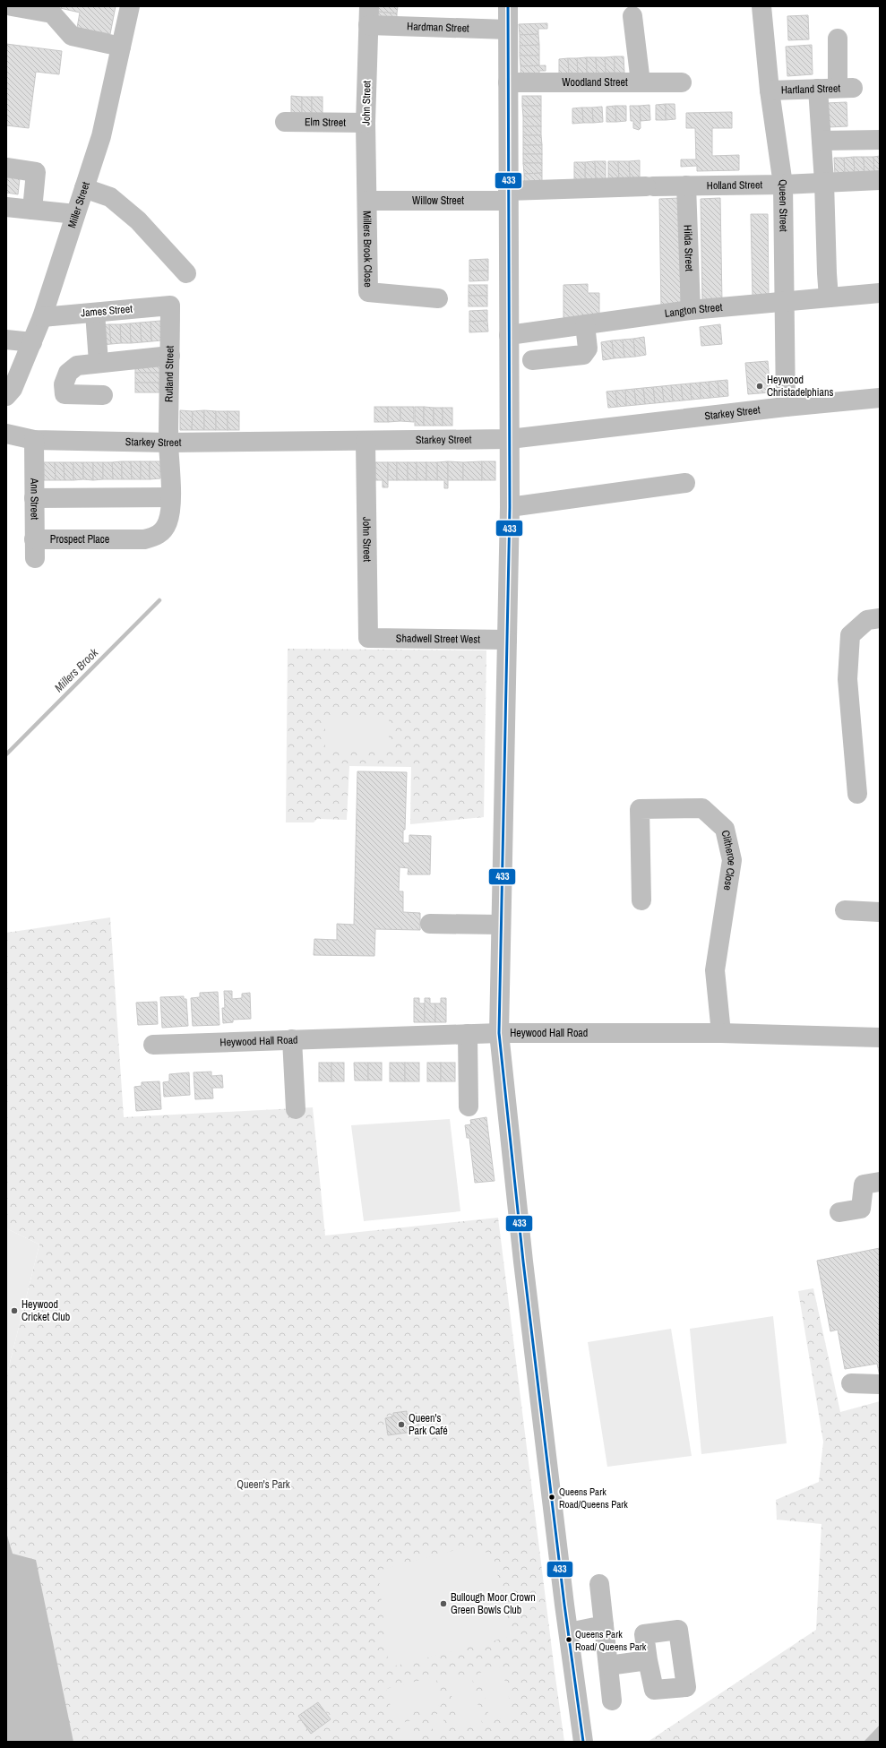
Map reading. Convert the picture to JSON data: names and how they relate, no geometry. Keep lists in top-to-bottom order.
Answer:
{
  "streets": {
    "street": [
      "Hardman Street",
      "Woodland Street",
      "Hartland Street",
      "John Street",
      "Elm Street",
      "Holland Street",
      "Willow Street",
      "Miller Street",
      "Queen Street",
      "Hilda Street",
      "Millers Brook Close",
      "Langton Street",
      "James Street",
      "Rutland Street",
      "Starkey Street",
      "Ann Street",
      "Prospect Place",
      "Shadwell Street West",
      "Clitheroe Close",
      "Heywood Hall Road"
    ]
  },
  "crossings": [
    ["Hardman Street", "John Street"],
    ["Hartland Street", "Queen Street"],
    ["John Street", "Elm Street"],
    ["John Street", "Willow Street"],
    ["John Street", "Millers Brook Close"],
    ["John Street", "Starkey Street"],
    ["John Street", "Shadwell Street West"],
    ["Holland Street", "Willow Street"],
    ["Holland Street", "Queen Street"],
    ["Holland Street", "Hilda Street"],
    ["Willow Street", "Millers Brook Close"],
    ["Miller Street", "James Street"],
    ["Queen Street", "Langton Street"],
    ["Queen Street", "Starkey Street"],
    ["Hilda Street", "Langton Street"],
    ["James Street", "Rutland Street"],
    ["Rutland Street", "Starkey Street"],
    ["Rutland Street", "Prospect Place"],
    ["Starkey Street", "Ann Street"],
    ["Ann Street", "Prospect Place"],
    ["Clitheroe Close", "Heywood Hall Road"]
  ],
  "water": ["Millers Brook"],
  "parks": ["Queen's Park"],
  "places": [
    "Heywood Christadelphians",
    "Heywood Cricket Club",
    "Queen's Park Café",
    "Queens Park Road/Queens Park",
    "Bullough Moor Crown Green Bowls Club",
    "Queens Park Road/ Queens Park"
  ],
  "lines": ["transit line 433"]
}
